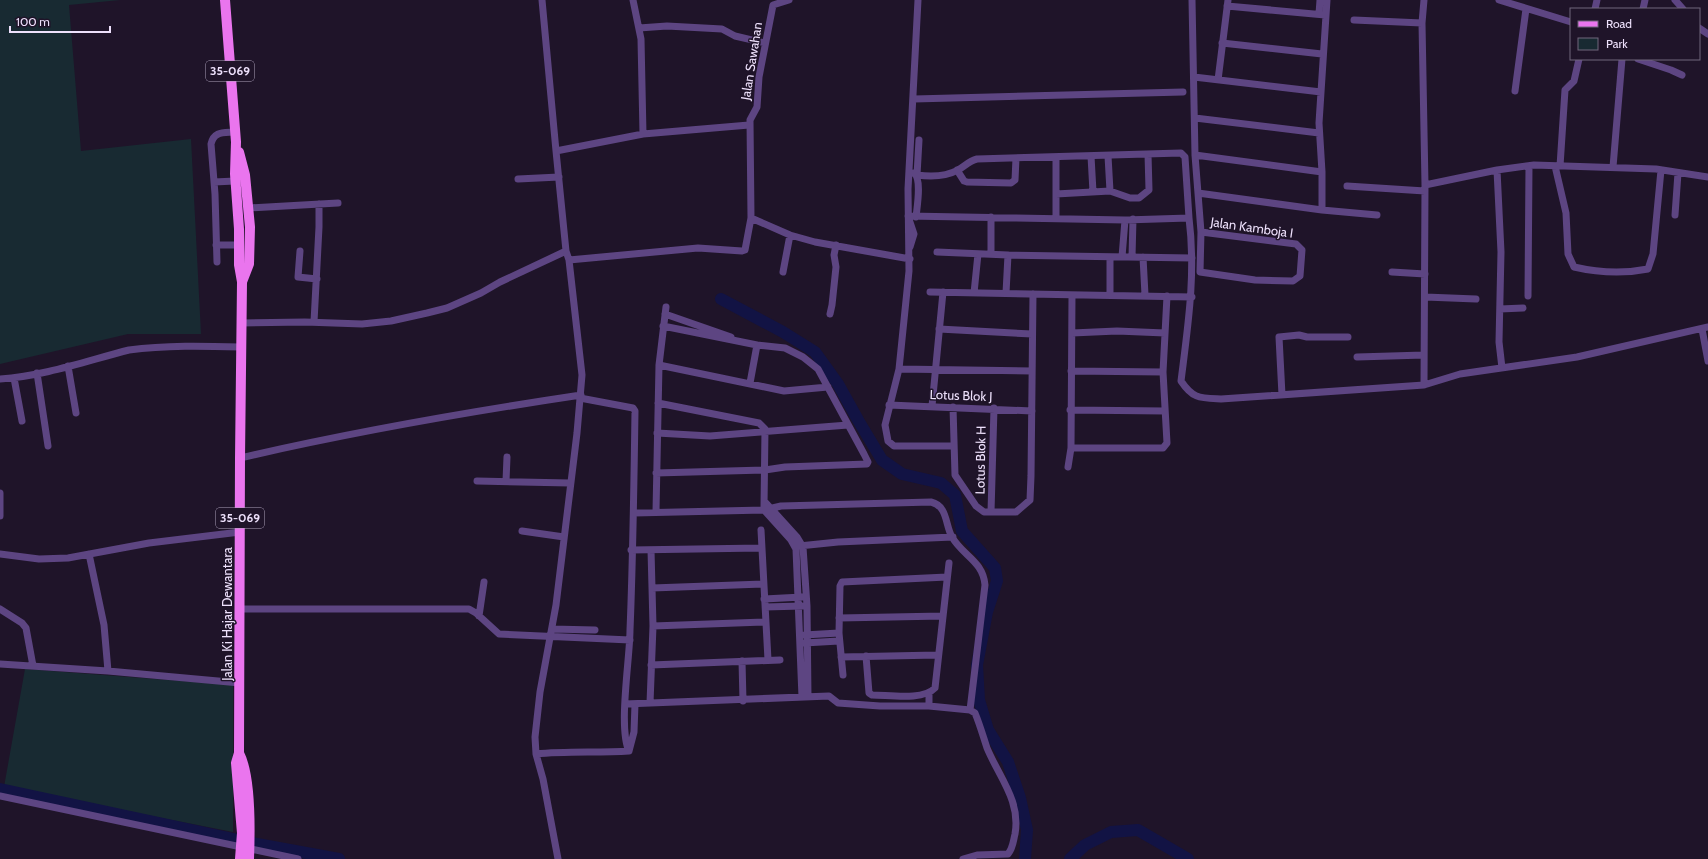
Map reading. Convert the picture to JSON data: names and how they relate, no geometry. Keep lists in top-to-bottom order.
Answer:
{
  "streets": {
    "main road": ["35-069", "Jalan Ki Hajar Dewantara"],
    "street": [
      "Jalan Sawahan",
      "Jalan Kamboja I",
      "Lotus Blok J",
      "Lotus Blok H"
    ]
  },
  "crossings": [
    ["35-069", "Jalan Ki Hajar Dewantara"],
    ["Lotus Blok J", "Lotus Blok H"]
  ],
  "legend": ["Road", "Park"],
  "scale_bar": "100 m"
}
